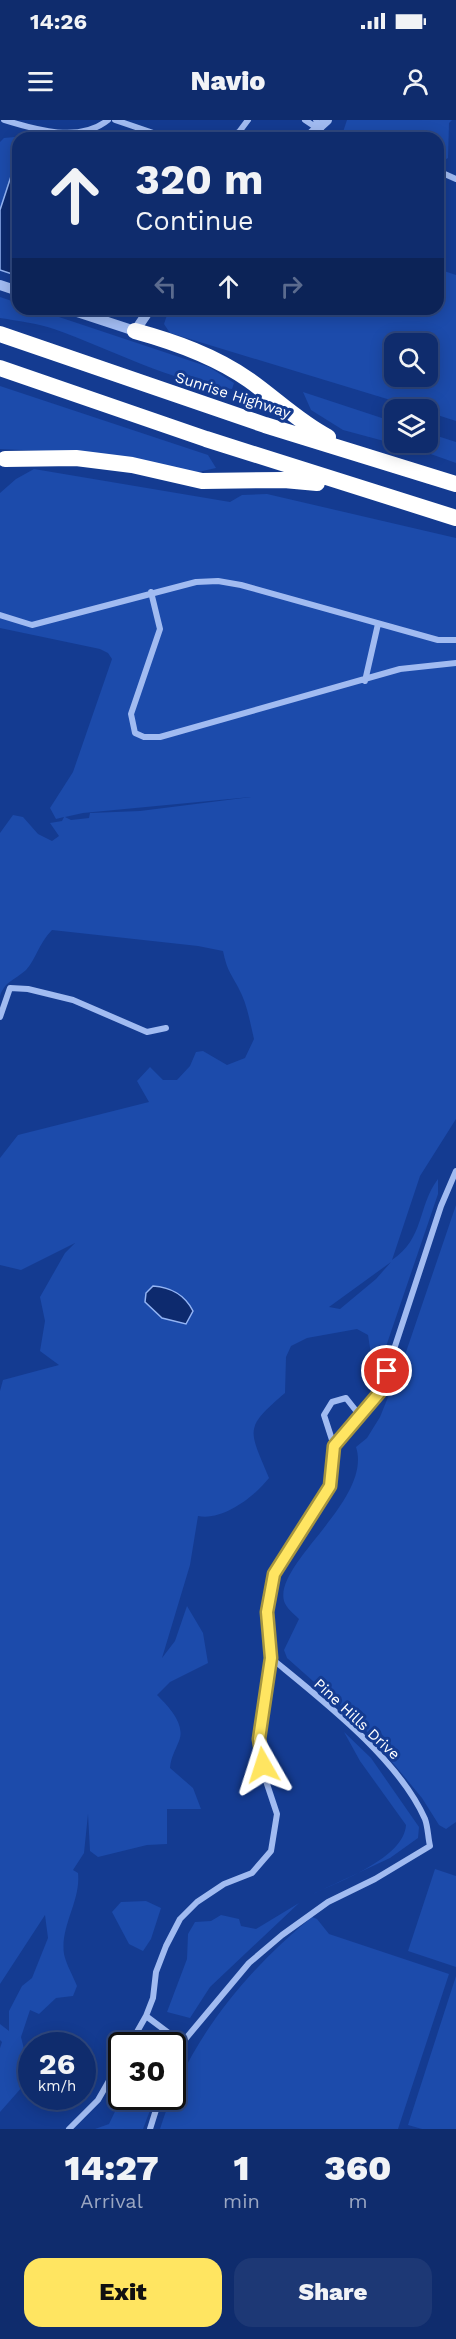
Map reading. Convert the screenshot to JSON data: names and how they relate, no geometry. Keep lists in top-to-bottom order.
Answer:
{
  "streets": {
    "highway": ["Sunrise Highway"],
    "street": ["Pine Hills Drive"]
  },
  "page": {
    "status": "14:26",
    "header": "Navio",
    "turn": ["320 m", "Continue"],
    "speed": "26 km/h",
    "limit": "30",
    "eta": [
      "14:27",
      "Arrival",
      "1",
      "min",
      "360",
      "m"
    ],
    "buttons": ["Exit", "Share"]
  }
}
